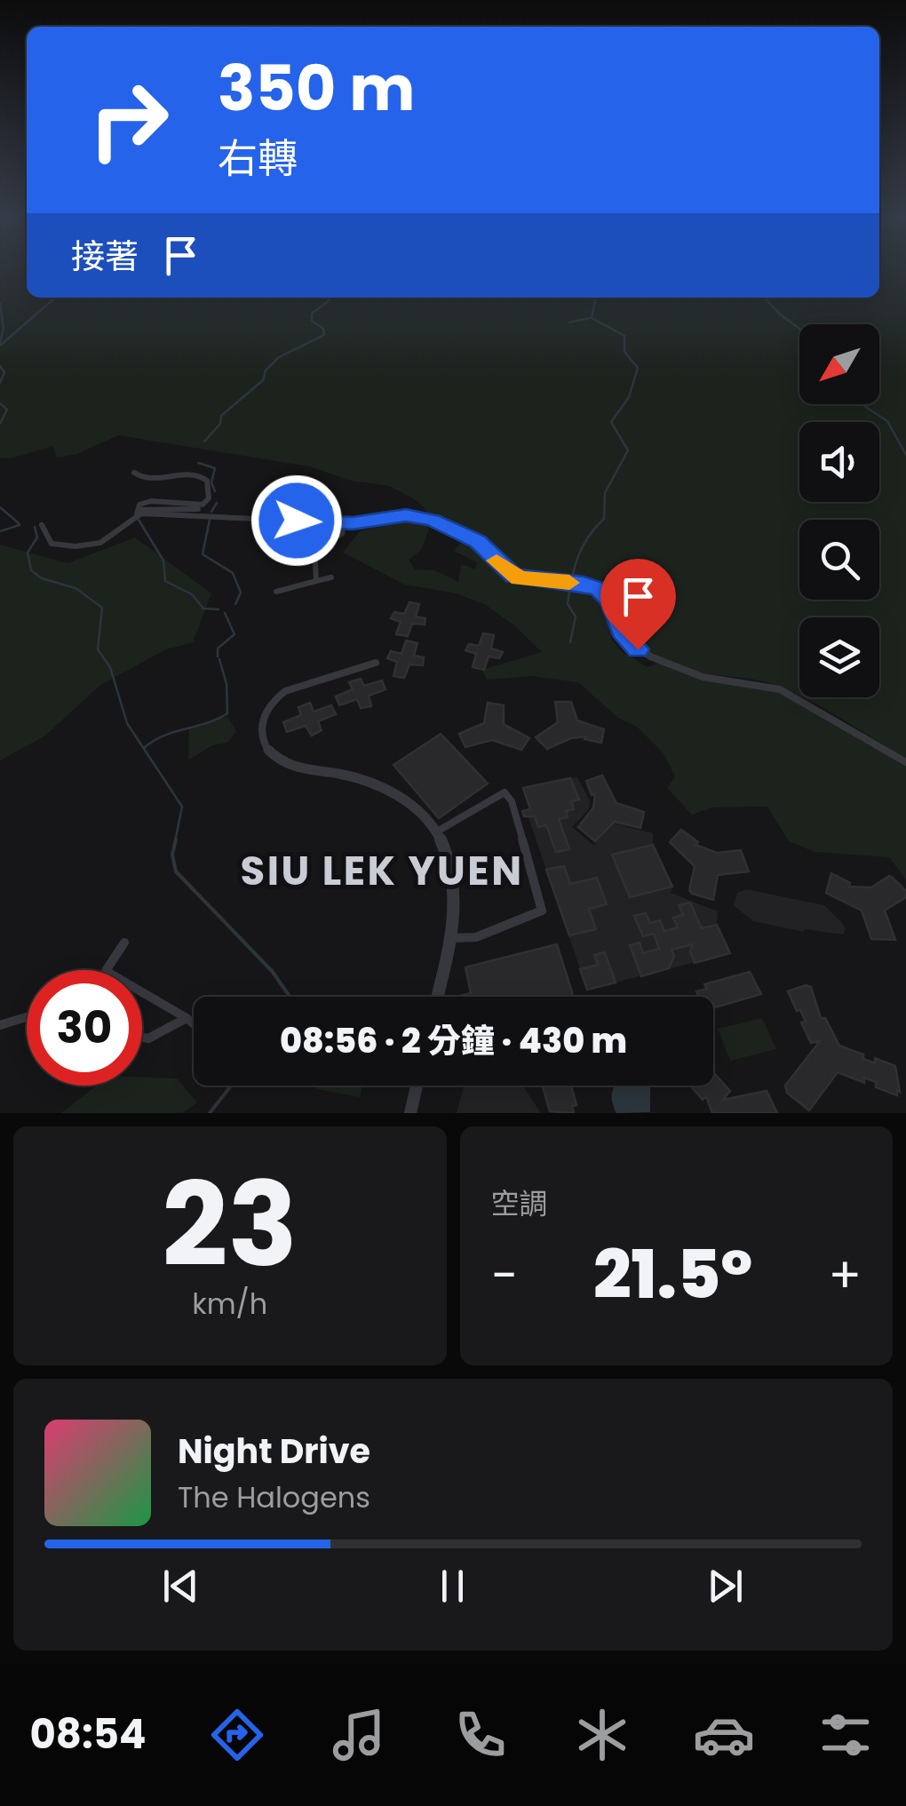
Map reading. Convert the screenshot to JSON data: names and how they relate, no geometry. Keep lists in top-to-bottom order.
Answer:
{
  "districts": ["SIU LEK YUEN"],
  "north": "bottom left",
  "page": {
    "turn": ["350 m", "右轉"],
    "then": "接著",
    "limit": "30",
    "trip": "08:56 · 2 分鐘 · 430 m",
    "tile": [
      ["23", "km/h"],
      "空調"
    ],
    "heat": ["−", "21.5°", "+"],
    "song": ["Night Drive", "The Halogens"],
    "tabs": "08:54"
  }
}
